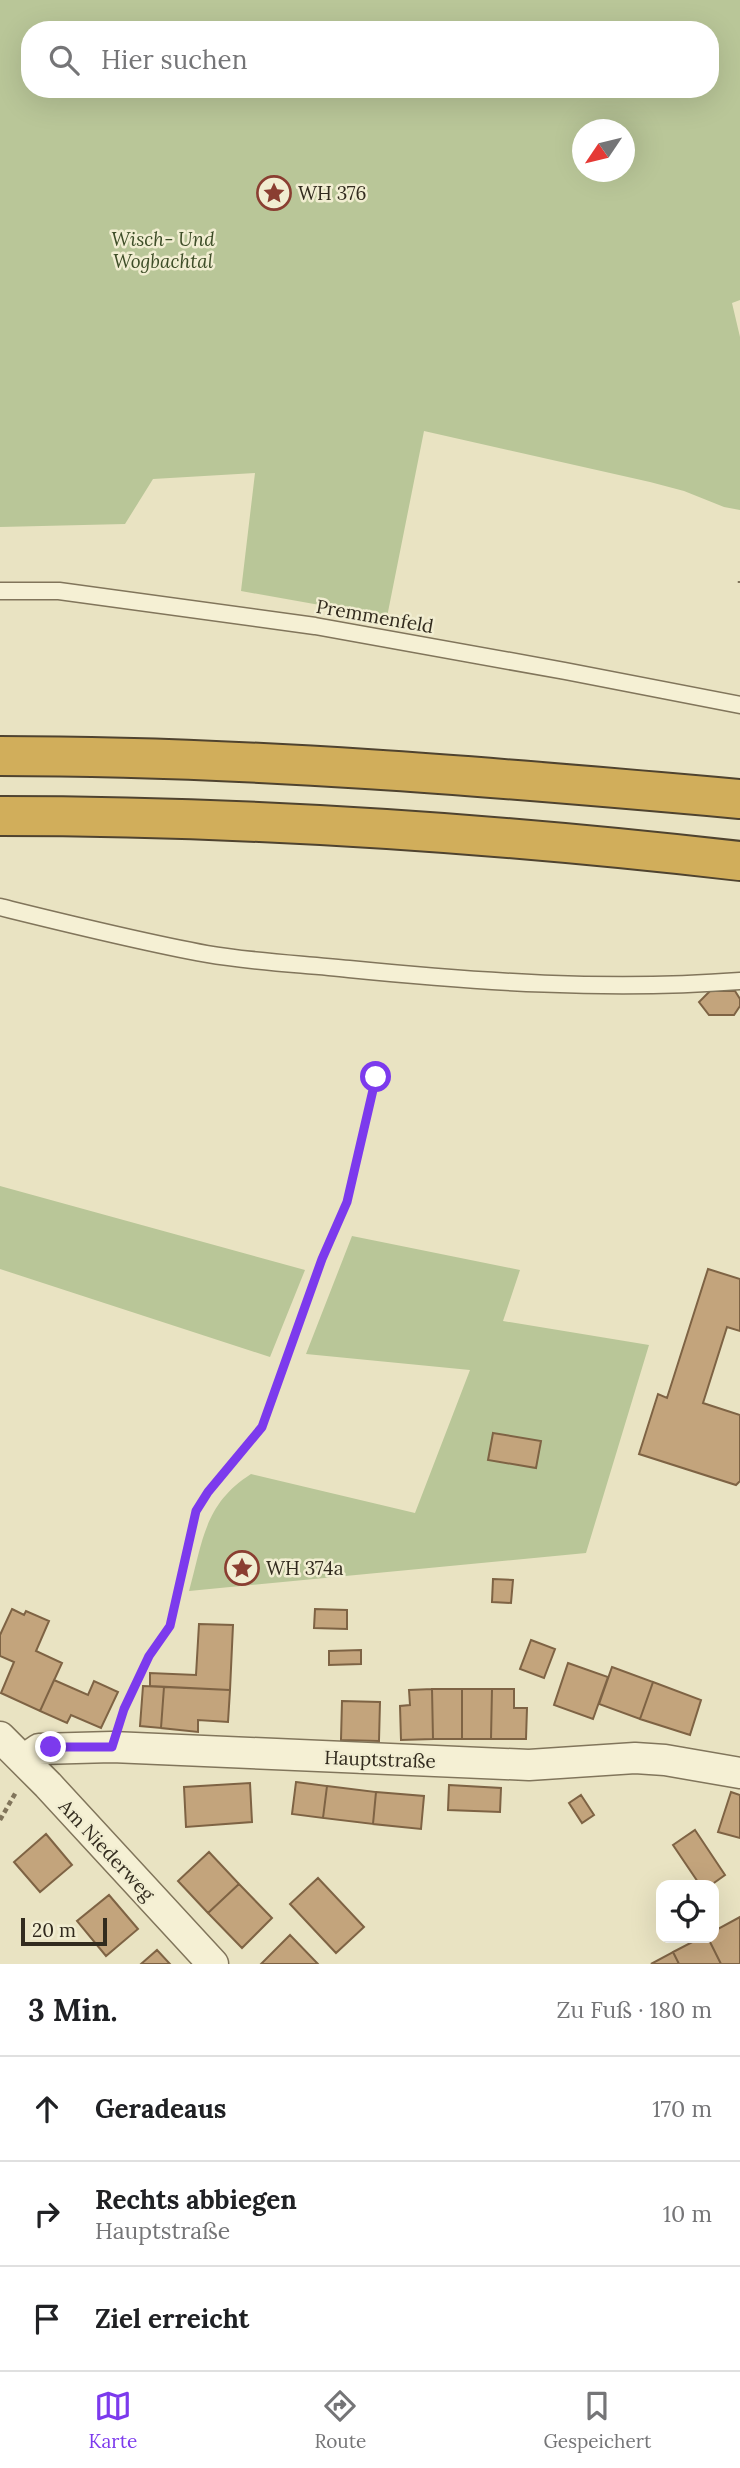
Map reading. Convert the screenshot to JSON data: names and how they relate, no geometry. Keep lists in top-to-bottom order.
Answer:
{
  "streets": {
    "street": ["Hauptstraße", "Am Niederweg"],
    "lane": ["Premmenfeld"]
  },
  "crossings": [
    ["Hauptstraße", "Am Niederweg"]
  ],
  "parks": ["Wisch- Und Wogbachtal"],
  "places": {
    "place": ["WH 376", "WH 374a"]
  },
  "scale_bar": "20 m",
  "north": "bottom left",
  "page": {
    "search": "Hier suchen",
    "scale": "20 m",
    "heading": ["3 Min.", "Zu Fuß · 180 m"],
    "list": [
      ["Geradeaus", "170 m"],
      ["Rechts abbiegen", "Hauptstraße", "10 m"],
      "Ziel erreicht"
    ],
    "nav": ["Karte", "Route", "Gespeichert"]
  }
}
